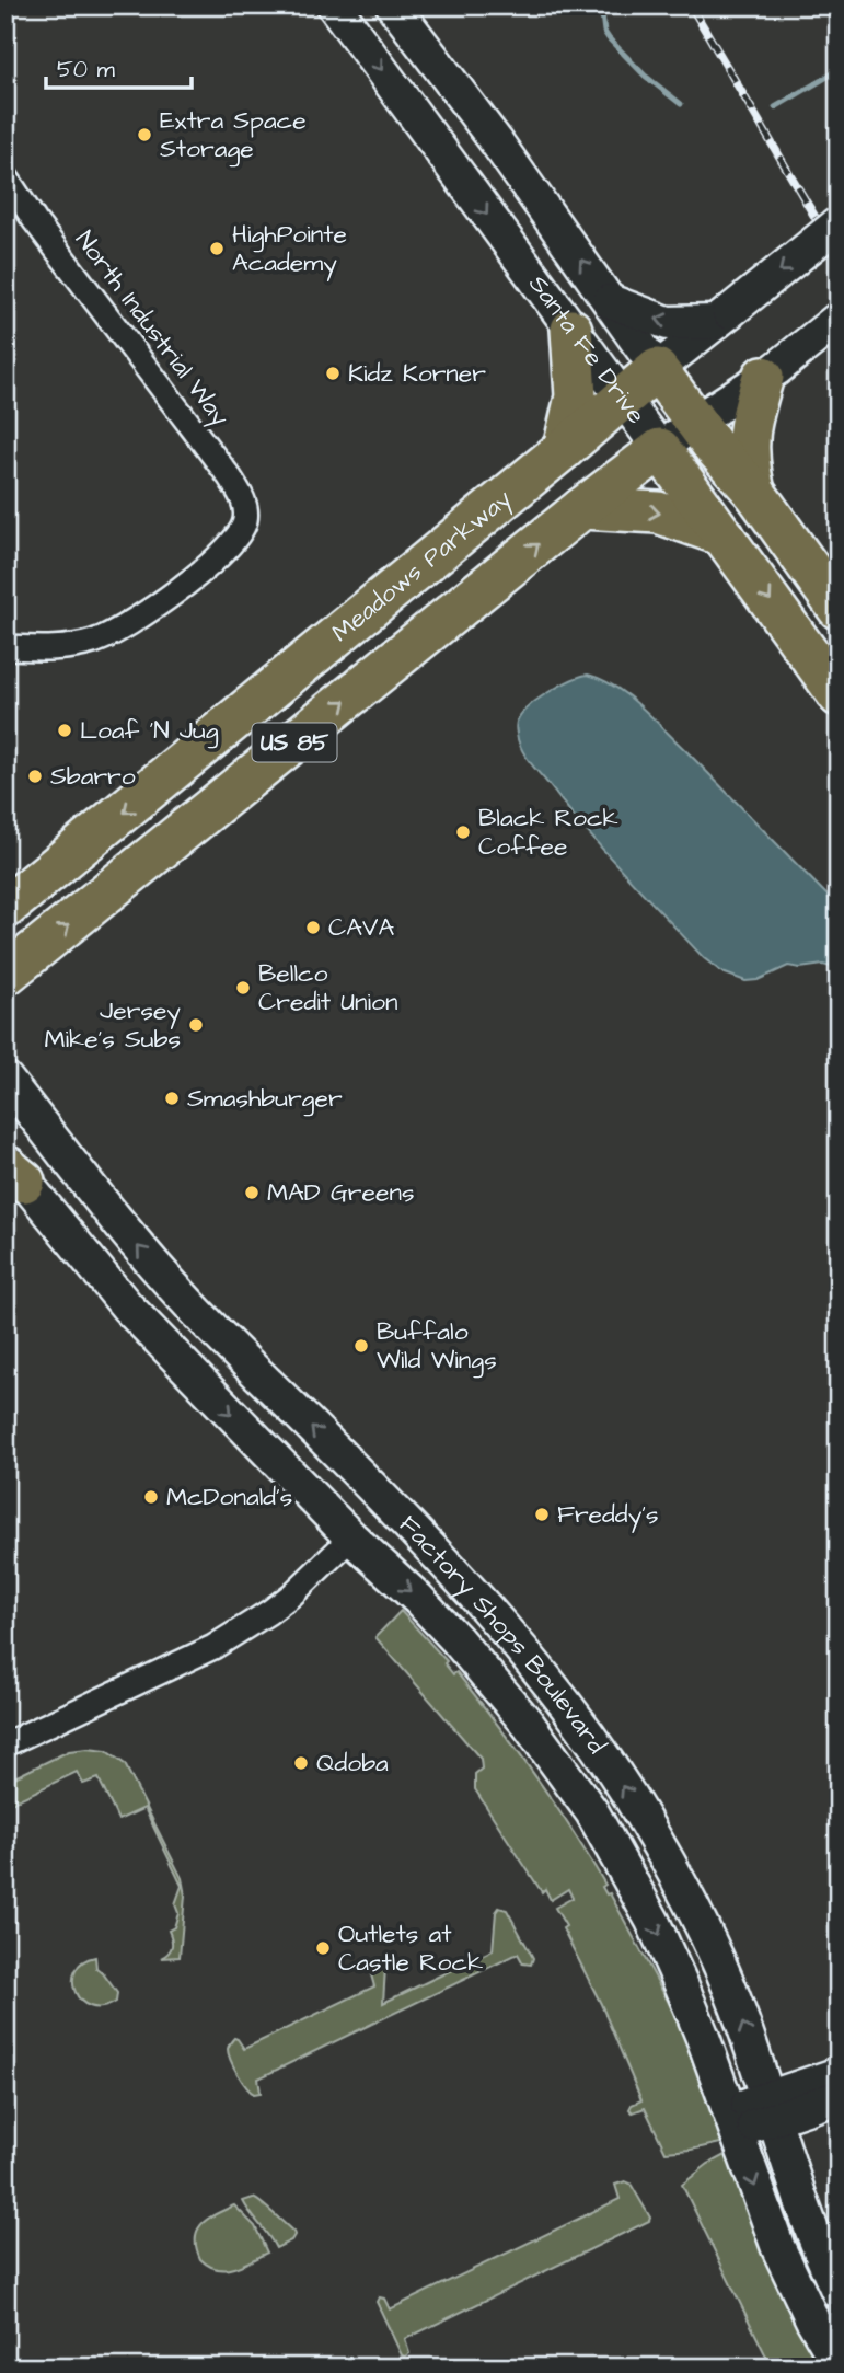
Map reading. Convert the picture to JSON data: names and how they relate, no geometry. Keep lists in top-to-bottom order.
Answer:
{
  "streets": {
    "highway": ["Santa Fe Drive", "Meadows Parkway", "US 85"],
    "main road": ["Factory Shops Boulevard"],
    "street": ["North Industrial Way"]
  },
  "crossings": [
    ["Santa Fe Drive", "Meadows Parkway"]
  ],
  "one_way": ["Meadows Parkway"],
  "places": [
    "Extra Space Storage",
    "HighPointe Academy",
    "Kidz Korner",
    "Loaf 'N Jug",
    "Sbarro",
    "Black Rock Coffee",
    "CAVA",
    "Bellco Credit Union",
    "Jersey Mike's Subs",
    "Smashburger",
    "MAD Greens",
    "Buffalo Wild Wings",
    "McDonald's",
    "Freddy's",
    "Qdoba",
    "Outlets at Castle Rock"
  ],
  "scale_bar": "50 m"
}
